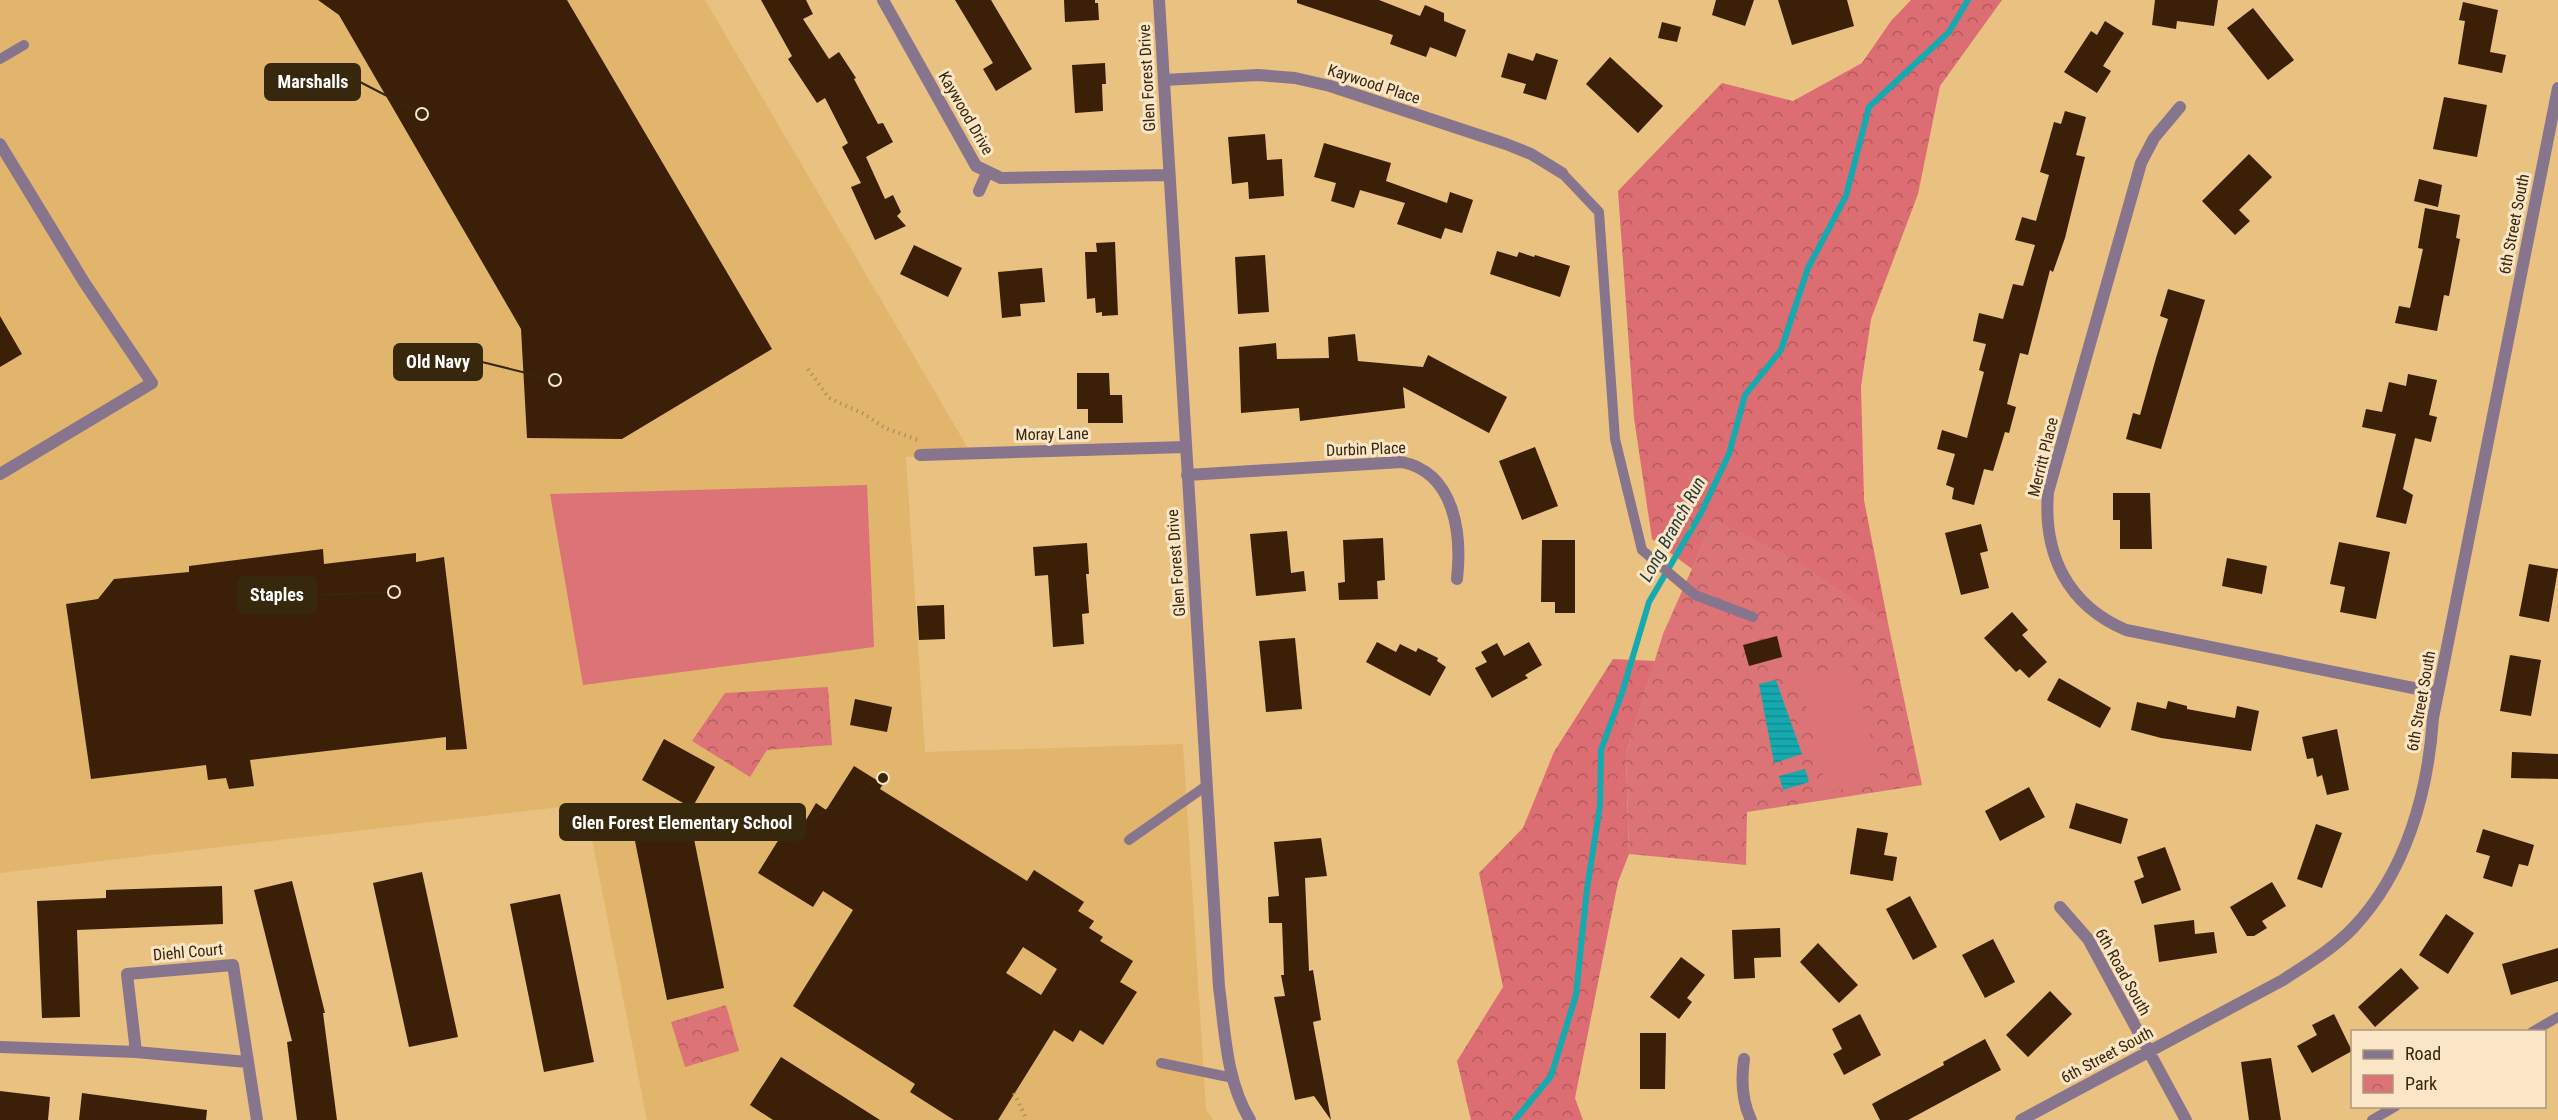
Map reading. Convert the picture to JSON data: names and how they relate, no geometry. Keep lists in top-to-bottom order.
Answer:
{
  "streets": {
    "street": [
      "Glen Forest Drive",
      "Kaywood Place",
      "Kaywood Drive",
      "6th Street South",
      "Moray Lane",
      "Durbin Place",
      "Merritt Place",
      "Diehl Court",
      "6th Road South"
    ]
  },
  "crossings": [
    ["Glen Forest Drive", "Kaywood Place"],
    ["Glen Forest Drive", "Kaywood Drive"],
    ["Glen Forest Drive", "Moray Lane"],
    ["Glen Forest Drive", "Durbin Place"],
    ["6th Street South", "Merritt Place"],
    ["6th Street South", "6th Road South"]
  ],
  "water": ["Long Branch Run"],
  "places": [
    "Marshalls",
    "Old Navy",
    "Staples",
    "Glen Forest Elementary School"
  ],
  "legend": ["Road", "Park"]
}
